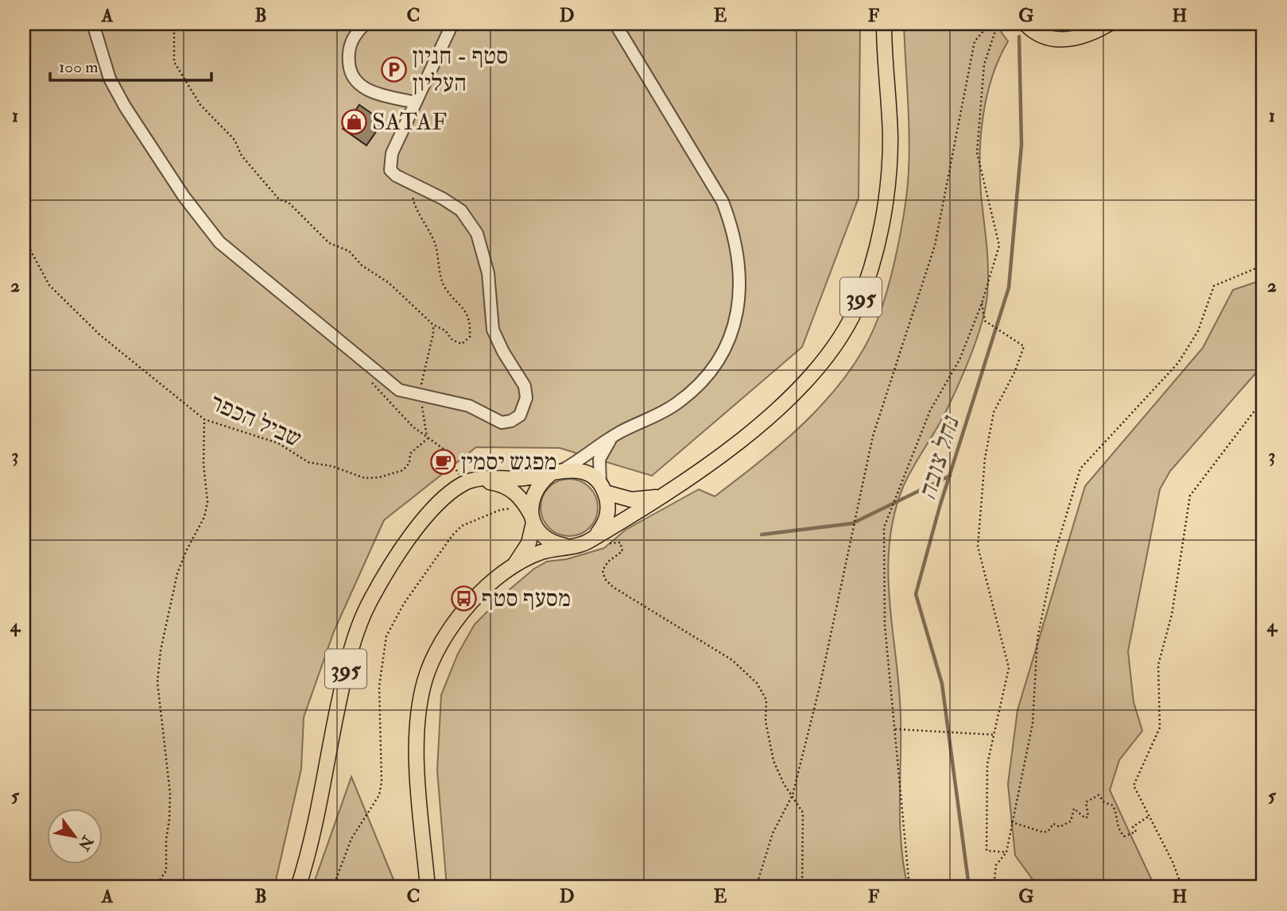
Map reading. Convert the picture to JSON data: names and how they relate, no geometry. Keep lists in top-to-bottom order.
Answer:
{
  "streets": {
    "main road": ["395"],
    "path": ["שביל הכפר"]
  },
  "water": ["נחל צובה"],
  "places": {
    "parking": ["סטף - חניון העליון"],
    "shop": ["SATAF"],
    "cafe": ["מפגש יסמין"],
    "bus stop": ["מסעף סטף"]
  },
  "scale_bar": "100 m",
  "north": "bottom right",
  "grid": {
    "columns": [
      "A",
      "B",
      "C",
      "D",
      "E",
      "F",
      "G",
      "H"
    ],
    "rows": [
      "1",
      "2",
      "3",
      "4",
      "5"
    ]
  }
}
